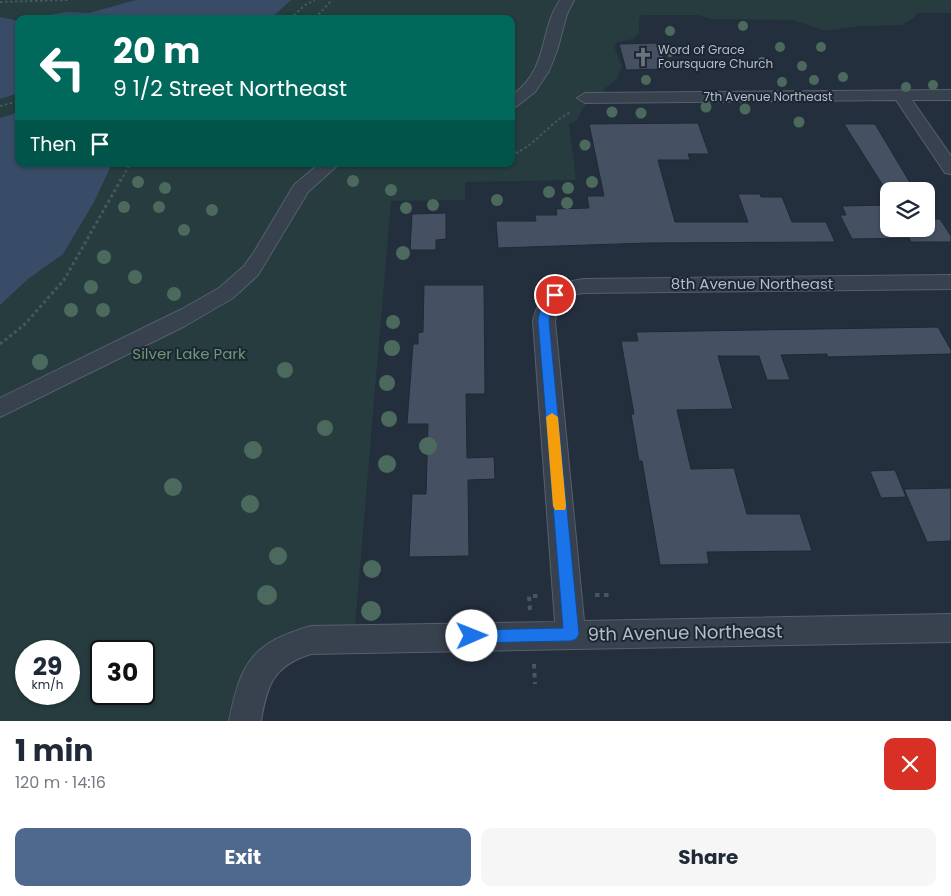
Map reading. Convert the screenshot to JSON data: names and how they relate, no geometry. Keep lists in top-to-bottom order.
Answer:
{
  "streets": {
    "street": ["7th Avenue Northeast", "8th Avenue Northeast", "9th Avenue Northeast"]
  },
  "crossings": [
    ["8th Avenue Northeast", "9th Avenue Northeast"]
  ],
  "parks": ["Silver Lake Park"],
  "places": {
    "church": ["Word of Grace Foursquare Church"]
  },
  "page": {
    "turn": ["20 m", "9 1/2 Street Northeast"],
    "then": "Then",
    "speed": "29 km/h",
    "limit": "30",
    "heading": ["1 min", "120 m · 14:16"],
    "buttons": ["Exit", "Share"]
  }
}
